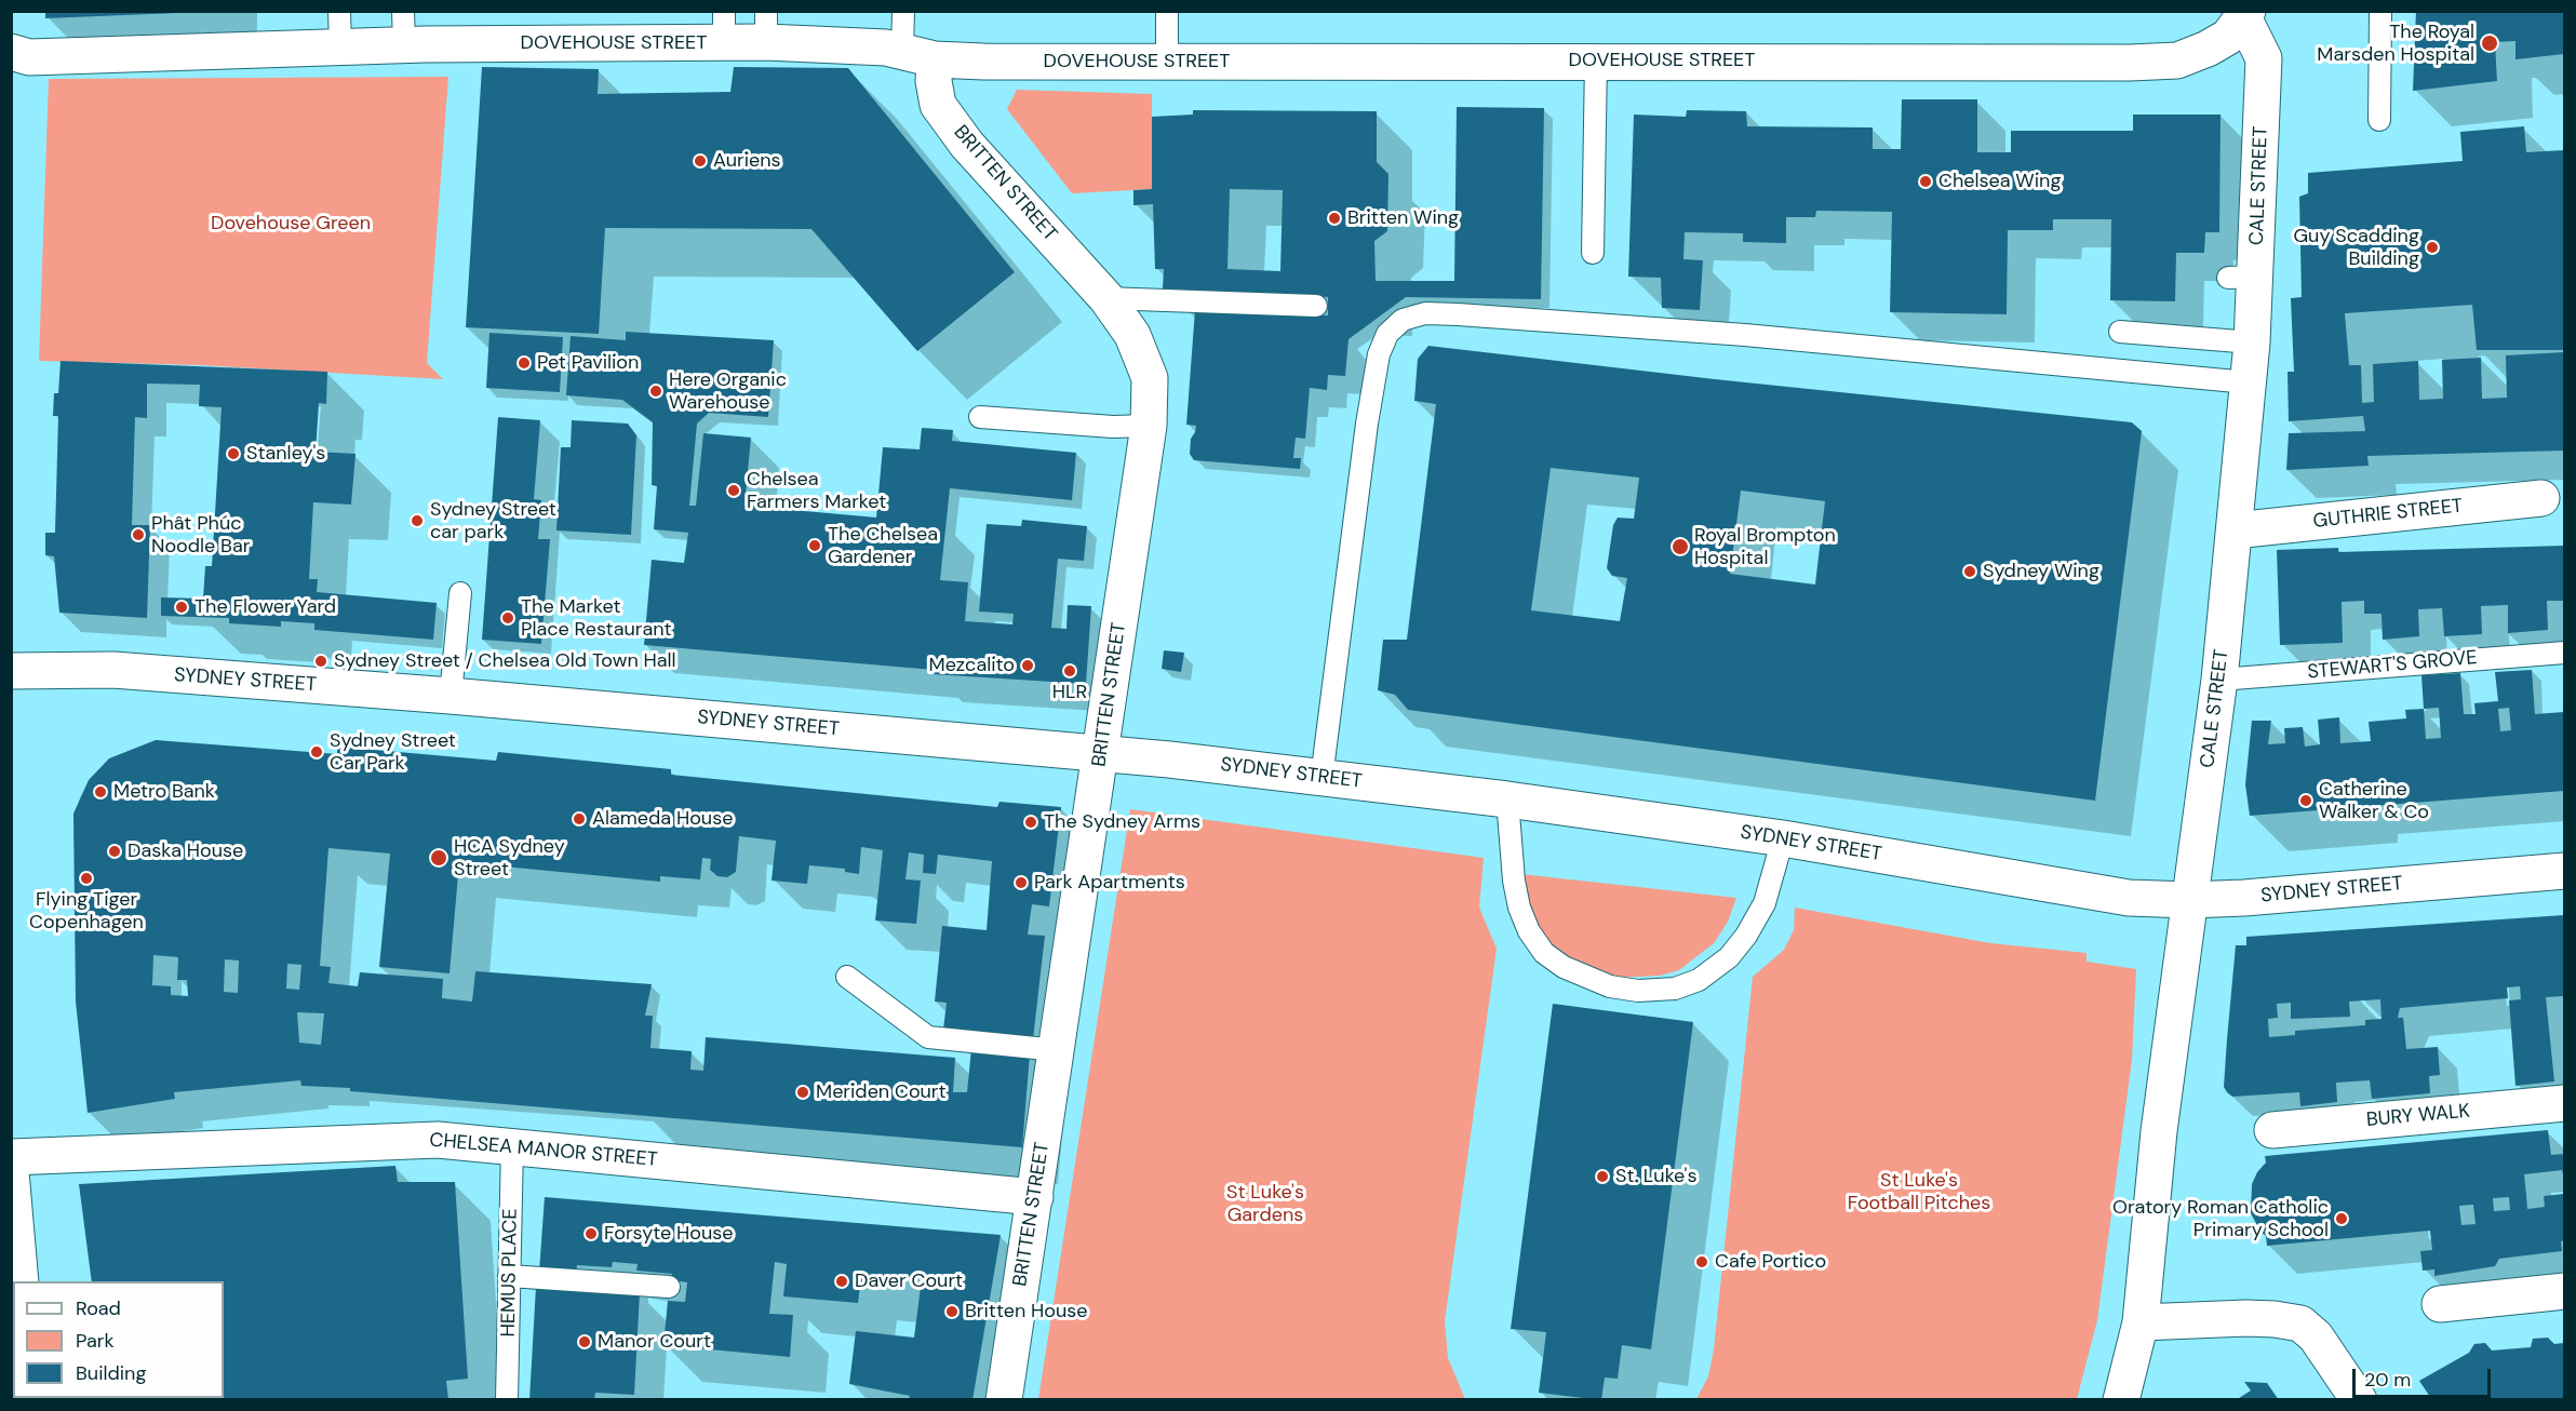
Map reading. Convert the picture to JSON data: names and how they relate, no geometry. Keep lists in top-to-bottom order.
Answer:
{
  "streets": {
    "street": [
      "DOVEHOUSE STREET",
      "BRITTEN STREET",
      "CALE STREET",
      "GUTHRIE STREET",
      "SYDNEY STREET",
      "BURY WALK",
      "CHELSEA MANOR STREET"
    ],
    "lane": ["STEWART'S GROVE", "HEMUS PLACE"]
  },
  "crossings": [
    ["DOVEHOUSE STREET", "BRITTEN STREET"],
    ["DOVEHOUSE STREET", "CALE STREET"],
    ["BRITTEN STREET", "SYDNEY STREET"],
    ["BRITTEN STREET", "CHELSEA MANOR STREET"],
    ["CALE STREET", "GUTHRIE STREET"],
    ["CALE STREET", "STEWART'S GROVE"],
    ["CALE STREET", "SYDNEY STREET"],
    ["CHELSEA MANOR STREET", "HEMUS PLACE"]
  ],
  "parks": ["Dovehouse Green", "St Luke's Football Pitches", "St Luke's Gardens"],
  "places": [
    "The Royal Marsden Hospital",
    "Auriens",
    "Chelsea Wing",
    "Britten Wing",
    "Guy Scadding Building",
    "Pet Pavilion",
    "Here Organic Warehouse",
    "Stanley's",
    "Chelsea Farmers Market",
    "Sydney Street car park",
    "Phât Phúc Noodle Bar",
    "The Chelsea Gardener",
    "Royal Brompton Hospital",
    "Sydney Wing",
    "The Flower Yard",
    "The Market Place Restaurant",
    "Sydney Street / Chelsea Old Town Hall",
    "Mezcalito",
    "HLR",
    "Sydney Street Car Park",
    "Metro Bank",
    "Catherine Walker & Co",
    "Alameda House",
    "The Sydney Arms",
    "Daska House",
    "HCA Sydney Street",
    "Flying Tiger Copenhagen",
    "Park Apartments",
    "Meriden Court",
    "St. Luke's",
    "Oratory Roman Catholic Primary School",
    "Forsyte House",
    "Cafe Portico",
    "Daver Court",
    "Britten House",
    "Manor Court"
  ],
  "legend": ["Road", "Park", "Building"],
  "scale_bar": "20 m"
}
